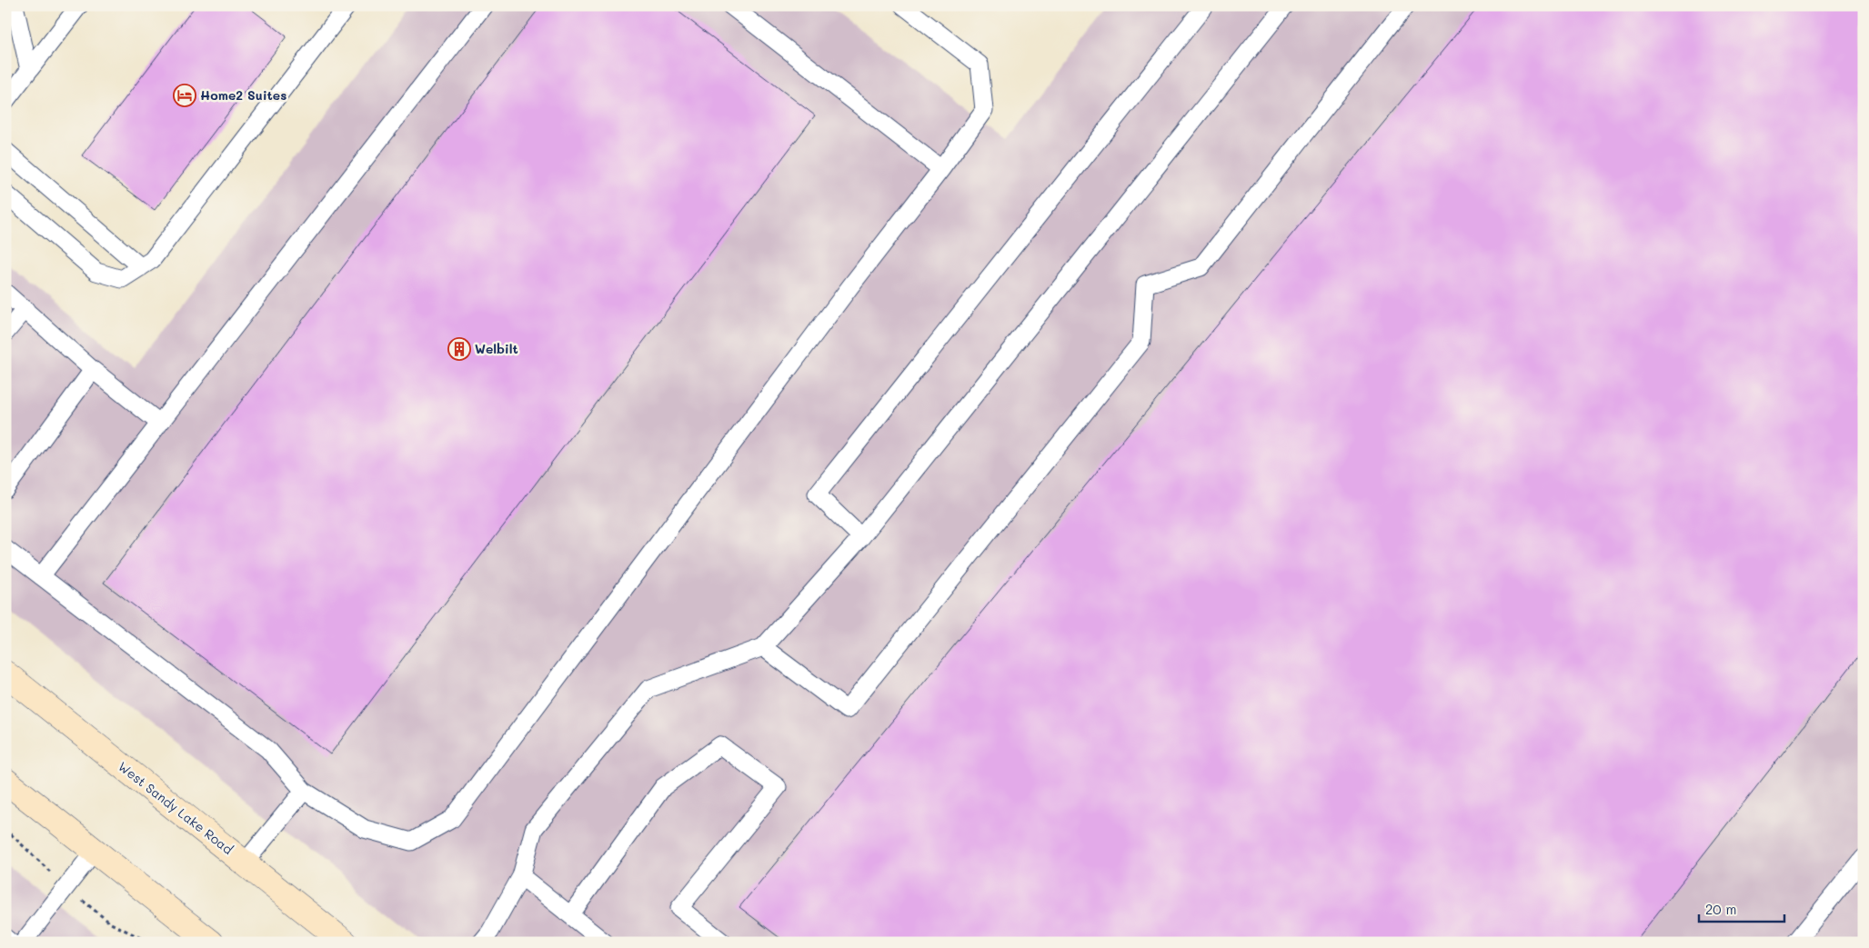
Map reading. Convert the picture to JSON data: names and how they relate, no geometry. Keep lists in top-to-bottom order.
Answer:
{
  "streets": {
    "main road": ["West Sandy Lake Road"]
  },
  "places": {
    "hotel": ["Home2 Suites"],
    "building": ["Welbilt"]
  },
  "scale_bar": "20 m"
}
